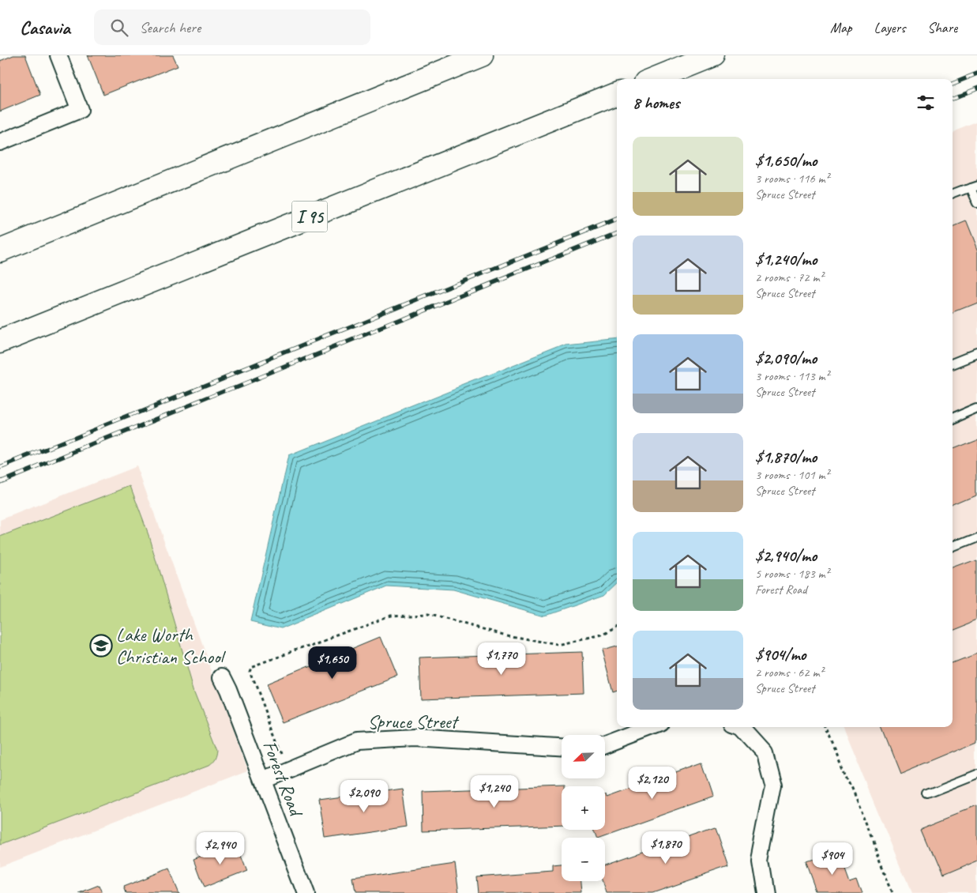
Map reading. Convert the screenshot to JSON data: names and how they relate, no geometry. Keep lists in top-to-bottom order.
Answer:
{
  "streets": {
    "highway": ["I 95"],
    "street": ["Spruce Street", "Forest Road"]
  },
  "crossings": [
    ["Spruce Street", "Forest Road"]
  ],
  "places": {
    "school or university": ["Lake Worth Christian School"]
  },
  "north": "bottom left",
  "page": {
    "header": "Casavia",
    "search": "Search here",
    "nav": ["Map", "Layers", "Share"],
    "heading": "8 homes",
    "list": [
      {
        "name": "$1,650/mo",
        "note": "3 rooms · 116 m² · Spruce Street"
      },
      {
        "name": "$1,240/mo",
        "note": "2 rooms · 72 m² · Spruce Street"
      },
      {
        "name": "$2,090/mo",
        "note": "3 rooms · 113 m² · Spruce Street"
      },
      {
        "name": "$1,870/mo",
        "note": "3 rooms · 101 m² · Spruce Street"
      },
      {
        "name": "$2,940/mo",
        "note": "5 rooms · 183 m² · Forest Road"
      },
      {
        "name": "$904/mo",
        "note": "2 rooms · 62 m² · Spruce Street"
      }
    ],
    "price": [
      "$1,770",
      "$1,650",
      "$2,120",
      "$1,240",
      "$2,090",
      "$1,870",
      "$2,940",
      "$904"
    ],
    "map_buttons": ["+", "−"]
  }
}
